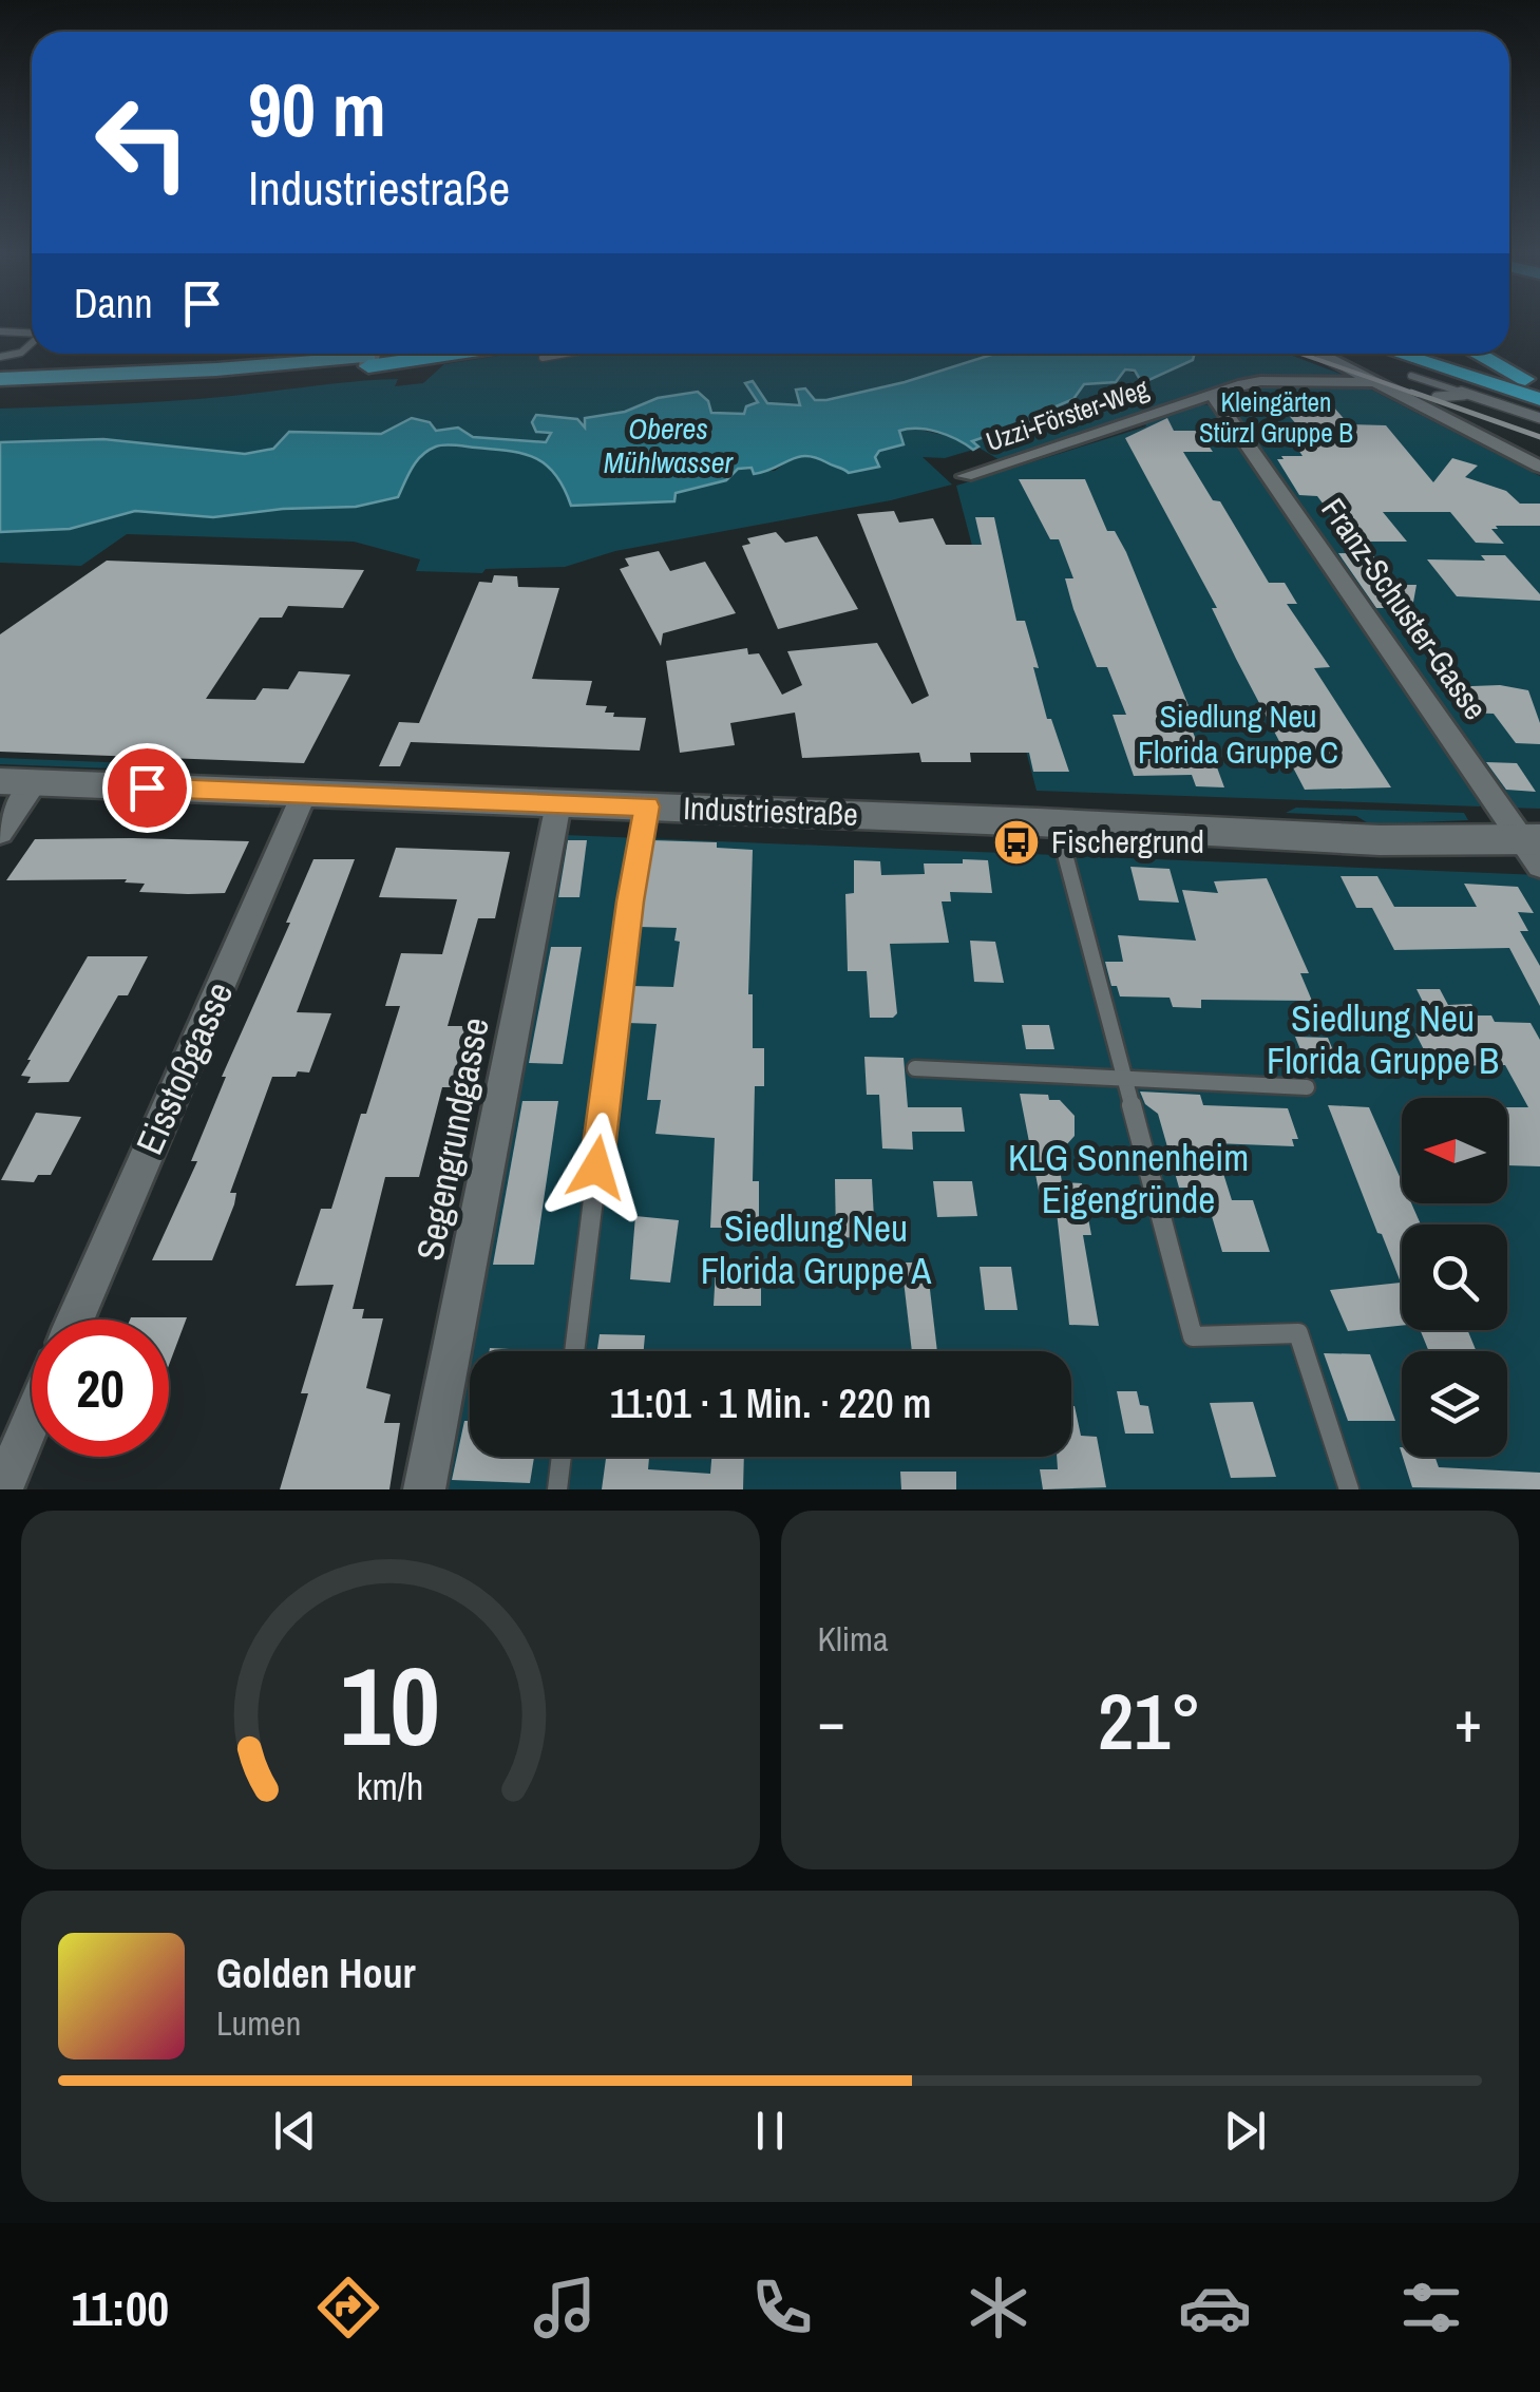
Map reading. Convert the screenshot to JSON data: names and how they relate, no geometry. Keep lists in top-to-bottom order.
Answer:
{
  "streets": {
    "street": [
      "Uzzi-Förster-Weg",
      "Franz-Schuster-Gasse",
      "Industriestraße",
      "Eisstoßgasse",
      "Segengrundgasse"
    ]
  },
  "crossings": [
    ["Uzzi-Förster-Weg", "Franz-Schuster-Gasse"],
    ["Franz-Schuster-Gasse", "Industriestraße"],
    ["Industriestraße", "Eisstoßgasse"],
    ["Industriestraße", "Segengrundgasse"]
  ],
  "water": ["Oberes Mühlwasser"],
  "parks": [
    "Kleingärten Stürzl Gruppe B",
    "Siedlung Neu Florida Gruppe C",
    "Siedlung Neu Florida Gruppe B",
    "KLG Sonnenheim Eigengründe",
    "Siedlung Neu Florida Gruppe A"
  ],
  "places": {
    "bus stop": ["Fischergrund"]
  },
  "north": "left",
  "page": {
    "turn": ["90 m", "Industriestraße"],
    "then": "Dann",
    "limit": "20",
    "trip": "11:01 · 1 Min. · 220 m",
    "tile": "Klima",
    "heat": ["−", "21°", "+"],
    "song": ["Golden Hour", "Lumen"],
    "tabs": "11:00",
    "gauge": ["10", "km/h"]
  }
}
